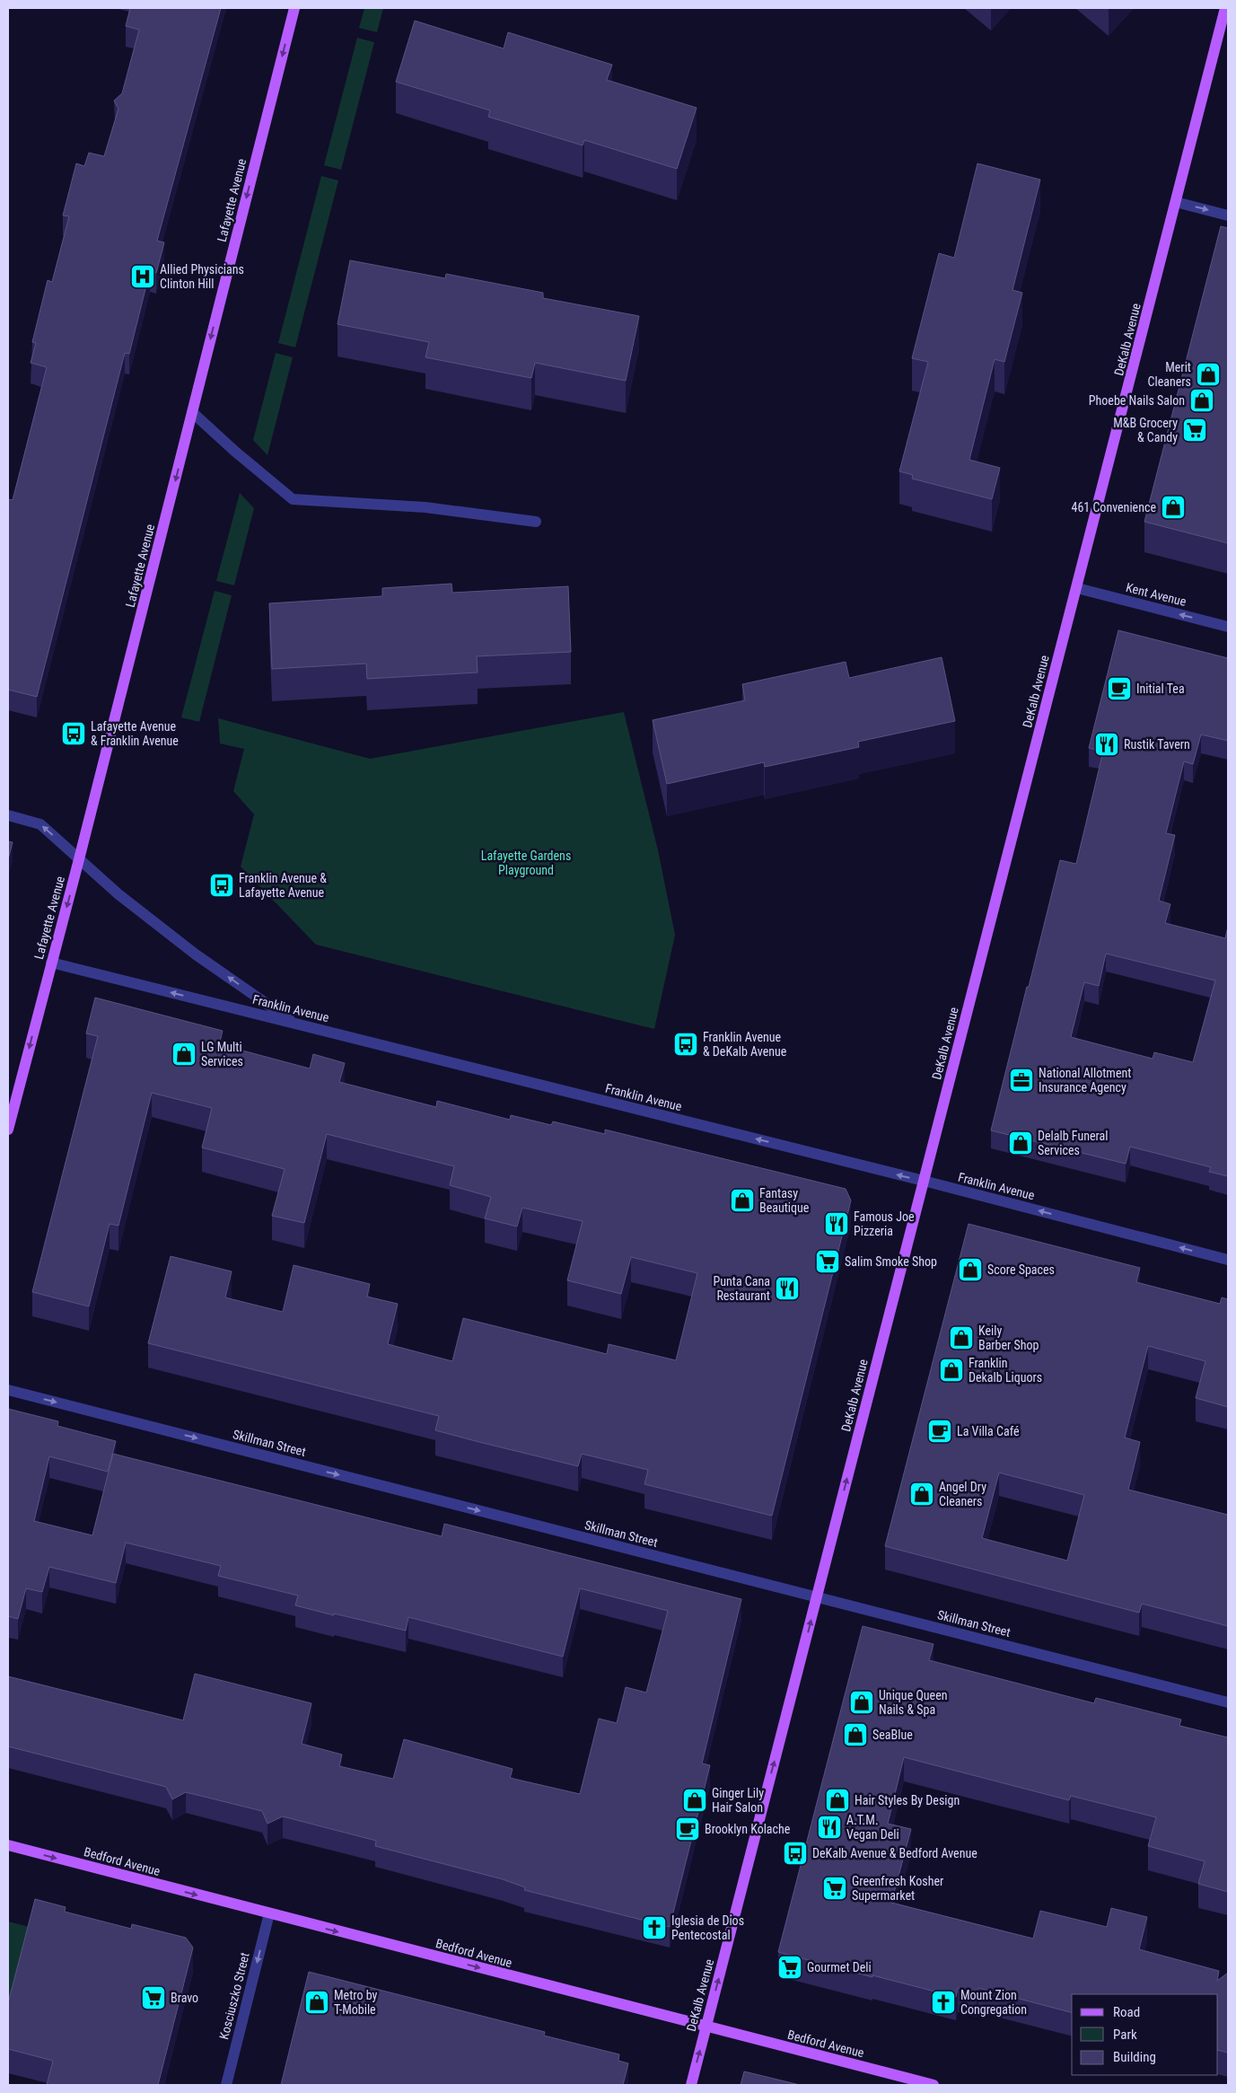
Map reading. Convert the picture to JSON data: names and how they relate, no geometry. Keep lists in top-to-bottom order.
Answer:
{
  "streets": {
    "main road": ["Lafayette Avenue", "DeKalb Avenue", "Bedford Avenue"],
    "street": [
      "Kent Avenue",
      "Franklin Avenue",
      "Skillman Street",
      "Kosciuszko Street"
    ]
  },
  "crossings": [
    ["Lafayette Avenue", "Franklin Avenue"],
    ["DeKalb Avenue", "Kent Avenue"],
    ["DeKalb Avenue", "Franklin Avenue"],
    ["DeKalb Avenue", "Skillman Street"],
    ["DeKalb Avenue", "Bedford Avenue"],
    ["Bedford Avenue", "Kosciuszko Street"]
  ],
  "one_way": [
    "Lafayette Avenue",
    "DeKalb Avenue",
    "Kent Avenue",
    "Franklin Avenue",
    "Skillman Street",
    "Bedford Avenue",
    "Kosciuszko Street"
  ],
  "parks": ["Lafayette Gardens Playground"],
  "places": {
    "hospital": ["Allied Physicians Clinton Hill"],
    "shop": [
      "Merit Cleaners",
      "Phoebe Nails Salon",
      "461 Convenience",
      "LG Multi Services",
      "Delalb Funeral Services",
      "Fantasy Beautique",
      "Score Spaces",
      "Keily Barber Shop",
      "Franklin Dekalb Liquors",
      "Angel Dry Cleaners",
      "Unique Queen Nails & Spa",
      "SeaBlue",
      "Ginger Lily Hair Salon",
      "Hair Styles By Design",
      "Metro by T-Mobile"
    ],
    "supermarket": [
      "M&B Grocery & Candy",
      "Salim Smoke Shop",
      "Greenfresh Kosher Supermarket",
      "Gourmet Deli",
      "Bravo"
    ],
    "cafe": ["Initial Tea", "La Villa Café", "Brooklyn Kolache"],
    "bus stop": [
      "Lafayette Avenue & Franklin Avenue",
      "Franklin Avenue & Lafayette Avenue",
      "Franklin Avenue & DeKalb Avenue",
      "DeKalb Avenue & Bedford Avenue"
    ],
    "restaurant": [
      "Rustik Tavern",
      "Famous Joe Pizzeria",
      "Punta Cana Restaurant",
      "A.T.M. Vegan Deli"
    ],
    "office": ["National Allotment Insurance Agency"],
    "church": ["Iglesia de Dios Pentecostal", "Mount Zion Congregation"]
  },
  "legend": ["Road", "Park", "Building"]
}
